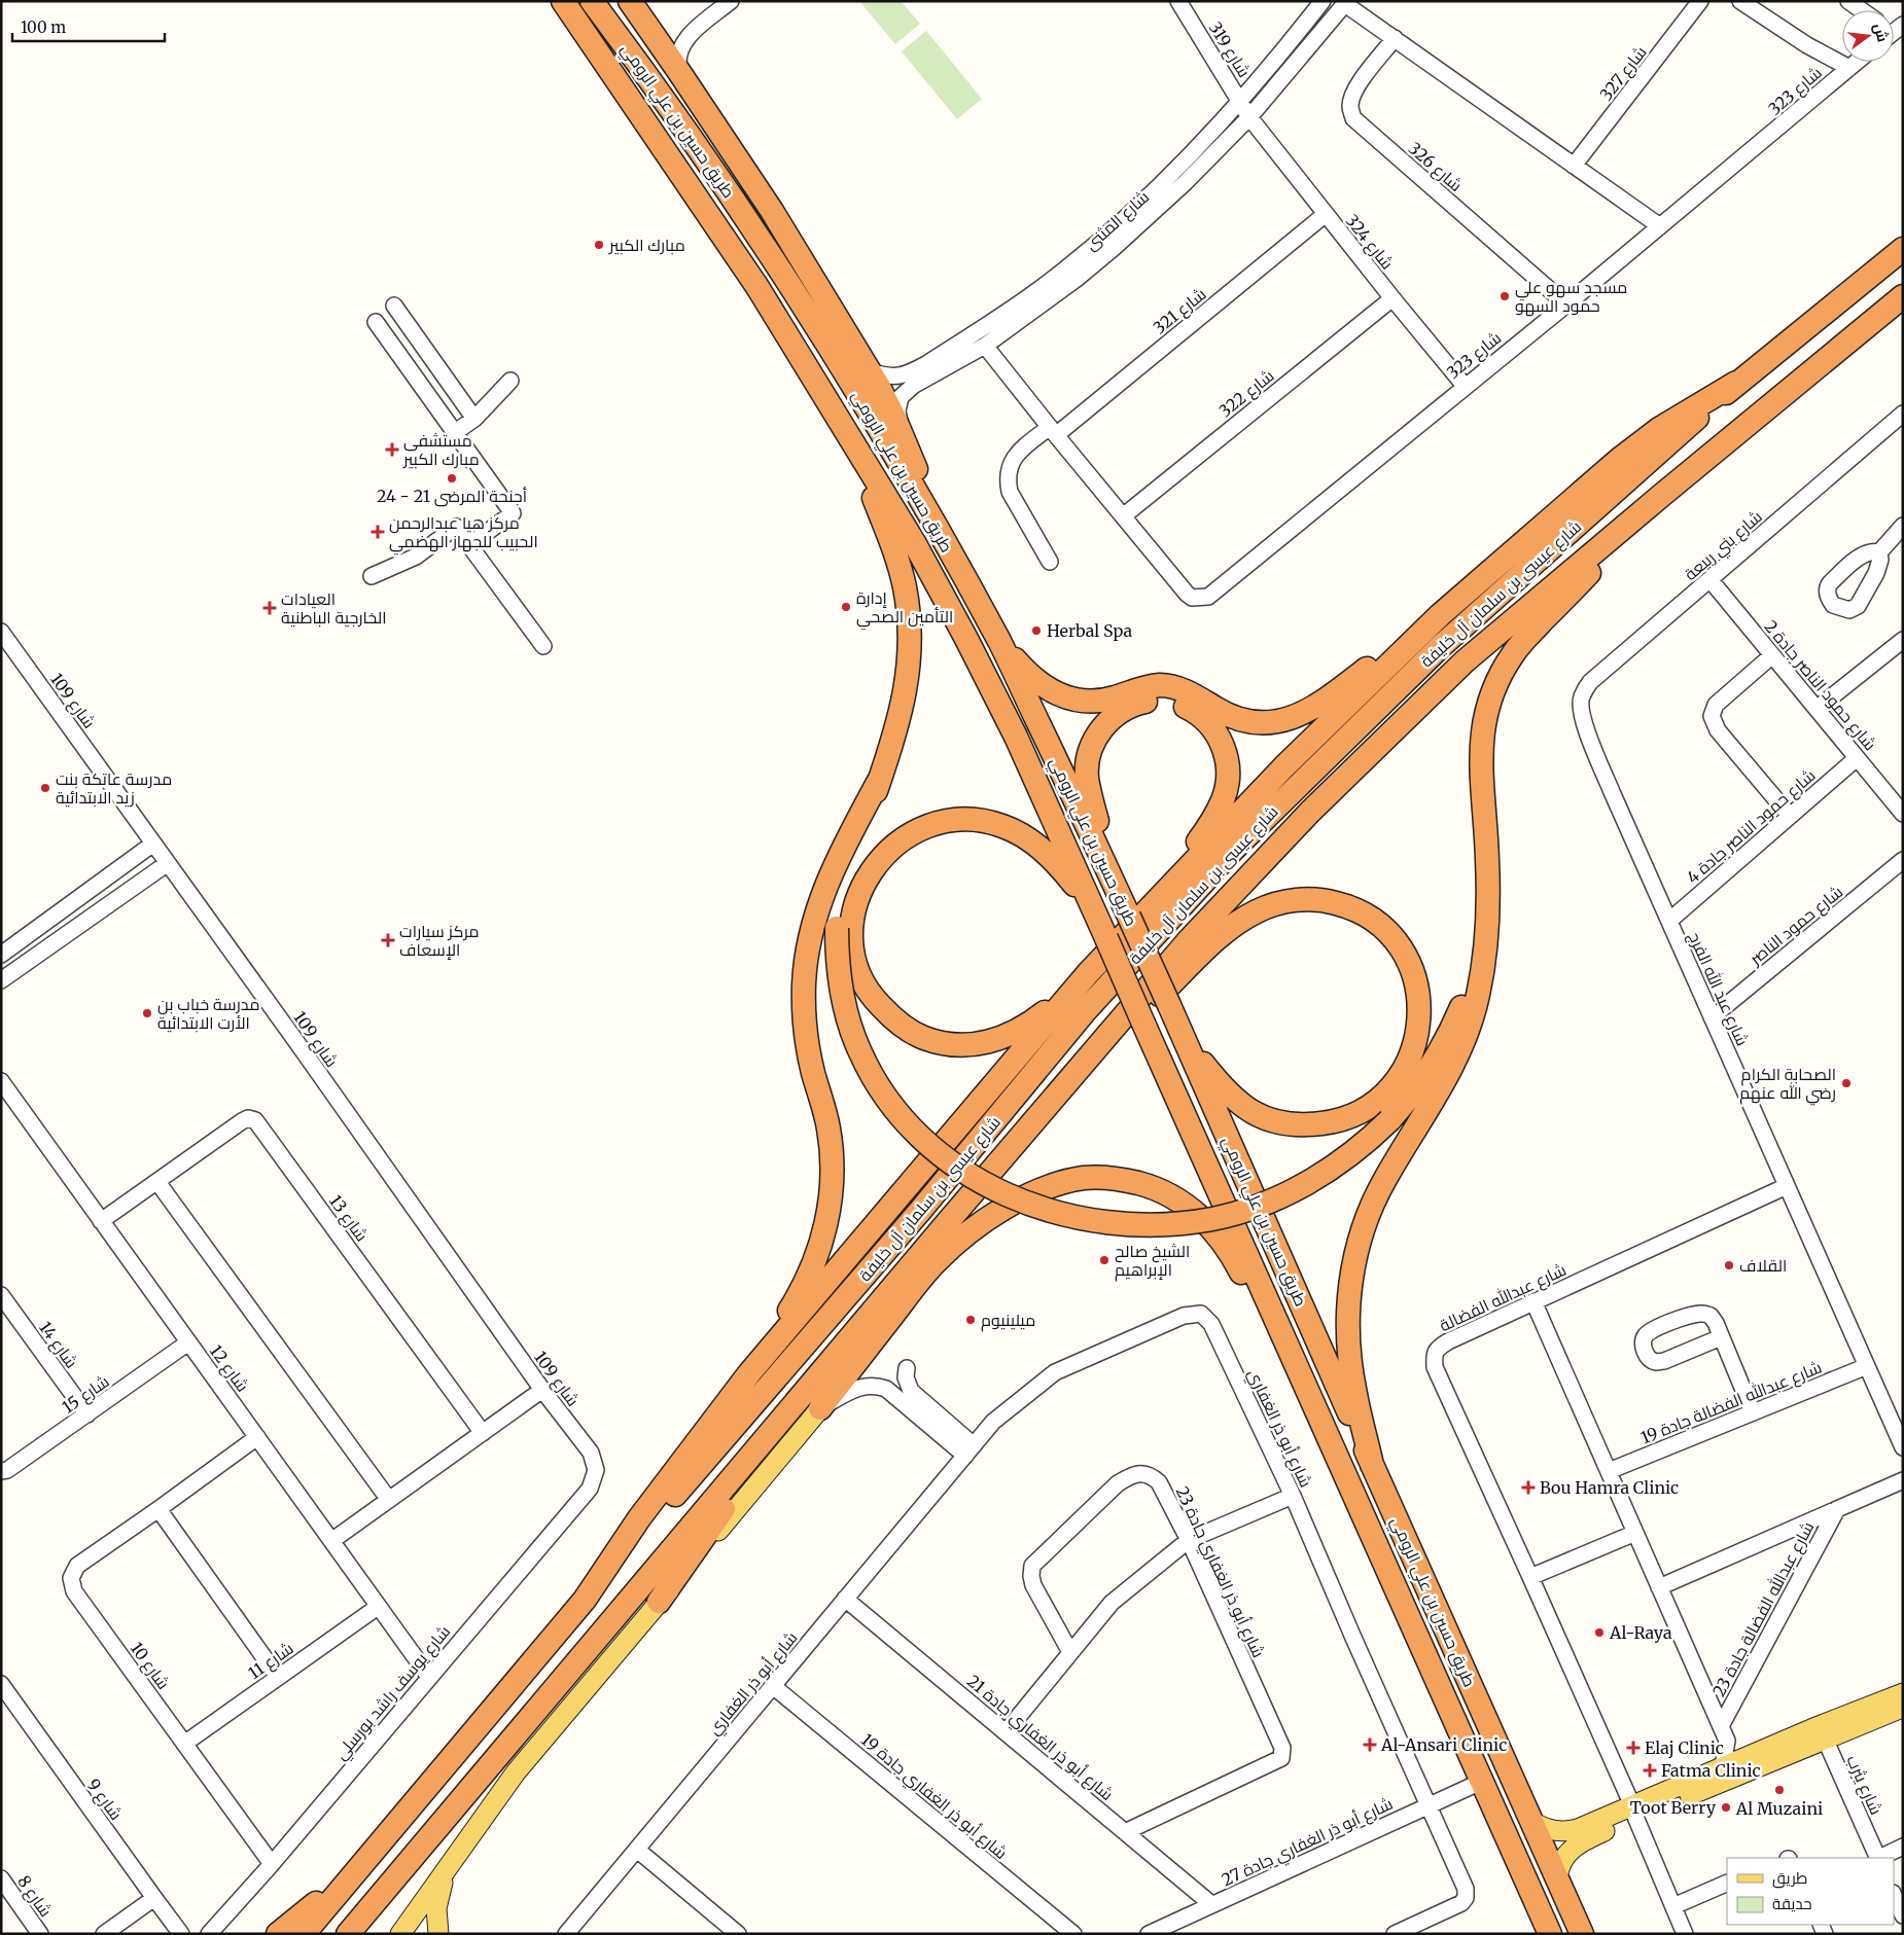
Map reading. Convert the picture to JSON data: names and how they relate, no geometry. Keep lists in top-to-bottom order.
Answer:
{
  "streets": {
    "highway": ["طريق حسين بن علي الرومي", "شارع عيسى بن سلمان آل خليفة"],
    "street": [
      "شارع 319",
      "شارع 327",
      "شارع 323",
      "شارع 326",
      "شارع المثنى",
      "شارع 324",
      "شارع 321",
      "شارع 322",
      "شارع بني ربيعة",
      "شارع حمود الناصر جادة 2",
      "شارع 109",
      "شارع حمود الناصر جادة 4",
      "شارع حمود الناصر",
      "شارع عبد الله الفرج",
      "شارع 13",
      "شارع عبدالله الفضالة",
      "شارع 14",
      "شارع 12",
      "شارع 15",
      "شارع عبدالله الفضالة جادة 19",
      "شارع أبو ذر الغفاري",
      "شارع أبو ذر الغفاري جادة 23",
      "شارع عبدالله الفضالة جادة 23",
      "شارع 11",
      "شارع 10",
      "شارع يوسف راشد بورسلي",
      "شارع أبو ذر الغفاري جادة 21",
      "شارع يثرب",
      "شارع أبو ذر الغفاري جادة 19",
      "شارع 9",
      "شارع أبو ذر الغفاري جادة 27",
      "شارع 8"
    ]
  },
  "crossings": [
    ["شارع 319", "شارع المثنى"],
    ["شارع 319", "شارع 324"],
    ["شارع 323", "شارع 326"],
    ["شارع 323", "شارع 324"],
    ["شارع 323", "شارع 322"],
    ["طريق حسين بن علي الرومي", "شارع أبو ذر الغفاري جادة 27"],
    ["شارع المثنى", "شارع 324"],
    ["شارع 324", "شارع 321"],
    ["شارع 324", "شارع 322"],
    ["شارع بني ربيعة", "شارع حمود الناصر جادة 2"],
    ["شارع بني ربيعة", "شارع عبد الله الفرج"],
    ["شارع حمود الناصر جادة 2", "شارع حمود الناصر جادة 4"],
    ["شارع 109", "شارع يوسف راشد بورسلي"],
    ["شارع حمود الناصر جادة 4", "شارع عبد الله الفرج"],
    ["شارع حمود الناصر", "شارع عبد الله الفرج"],
    ["شارع عبد الله الفرج", "شارع عبدالله الفضالة"],
    ["شارع عبد الله الفرج", "شارع عبدالله الفضالة جادة 19"],
    ["شارع 13", "شارع 12"],
    ["شارع 14", "شارع 15"],
    ["شارع 12", "شارع 15"],
    ["شارع 12", "شارع 11"],
    ["شارع 12", "شارع 10"],
    ["شارع 12", "شارع يوسف راشد بورسلي"],
    ["شارع أبو ذر الغفاري", "شارع أبو ذر الغفاري جادة 21"],
    ["شارع أبو ذر الغفاري", "شارع أبو ذر الغفاري جادة 19"],
    ["شارع أبو ذر الغفاري", "شارع أبو ذر الغفاري جادة 27"],
    ["شارع أبو ذر الغفاري جادة 23", "شارع أبو ذر الغفاري جادة 21"],
    ["شارع 11", "شارع 10"],
    ["شارع 10", "شارع يوسف راشد بورسلي"],
    ["شارع أبو ذر الغفاري جادة 21", "شارع أبو ذر الغفاري جادة 27"]
  ],
  "places": {
    "other": [
      "مبارك الكبير",
      "مسجد سهو علي حمود السهو",
      "أجنحة المرضى 21 - 24",
      "إدارة التأمين الصحي",
      "Herbal Spa",
      "مدرسة عاتكة بنت زيد الابتدائية",
      "مدرسة خباب بن الأرت الابتدائية",
      "الصحابة الكرام رضي الله عنهم",
      "الشيخ صالح الإبراهيم",
      "القلاف",
      "ميلينيوم",
      "Al-Raya",
      "Al Muzaini",
      "Toot Berry"
    ],
    "health": [
      "مستشفى مبارك الكبير",
      "مركز هيا عبدالرحمن الحبيب للجهاز الهضمي",
      "العيادات الخارجية الباطنية",
      "مركز سيارات الإسعاف",
      "Bou Hamra Clinic",
      "Al-Ansari Clinic",
      "Elaj Clinic",
      "Fatma Clinic"
    ]
  },
  "legend": ["طريق", "حديقة"],
  "scale_bar": "100 m",
  "north": "right"
}
